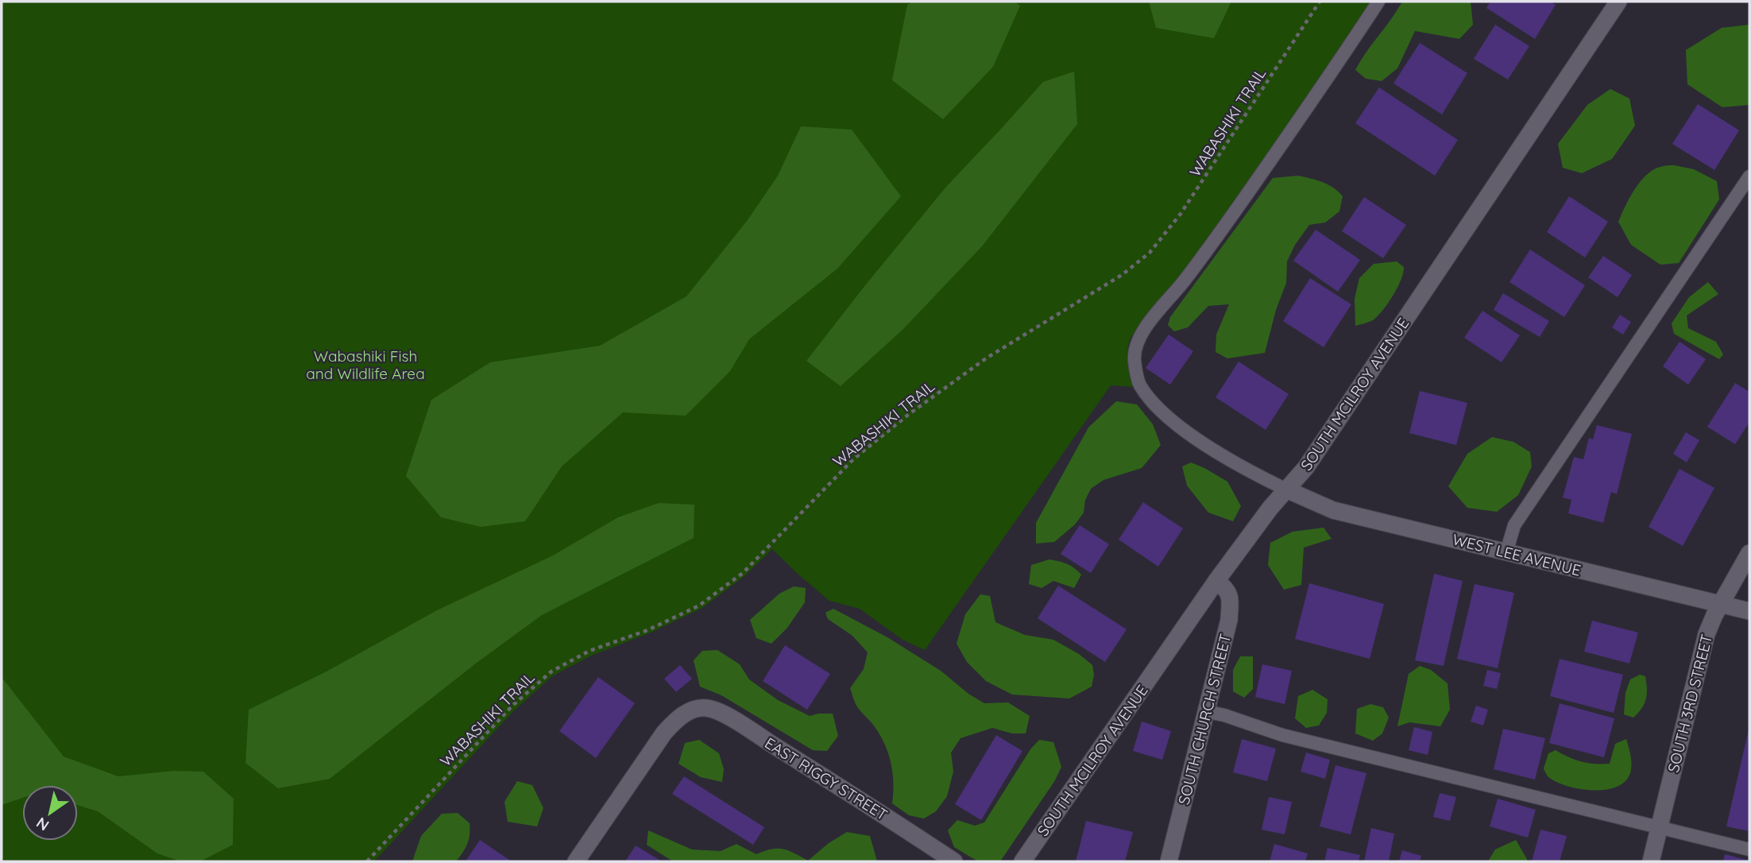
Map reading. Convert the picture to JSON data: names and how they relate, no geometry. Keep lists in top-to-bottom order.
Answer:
{
  "streets": {
    "street": [
      "SOUTH MCILROY AVENUE",
      "WEST LEE AVENUE",
      "SOUTH 3RD STREET",
      "SOUTH CHURCH STREET",
      "EAST RIGGY STREET"
    ],
    "path": ["WABASHIKI TRAIL"]
  },
  "crossings": [
    ["SOUTH MCILROY AVENUE", "WEST LEE AVENUE"],
    ["SOUTH MCILROY AVENUE", "SOUTH CHURCH STREET"],
    ["WEST LEE AVENUE", "SOUTH 3RD STREET"]
  ],
  "parks": ["Wabashiki Fish and Wildlife Area"],
  "north": "bottom left"
}
